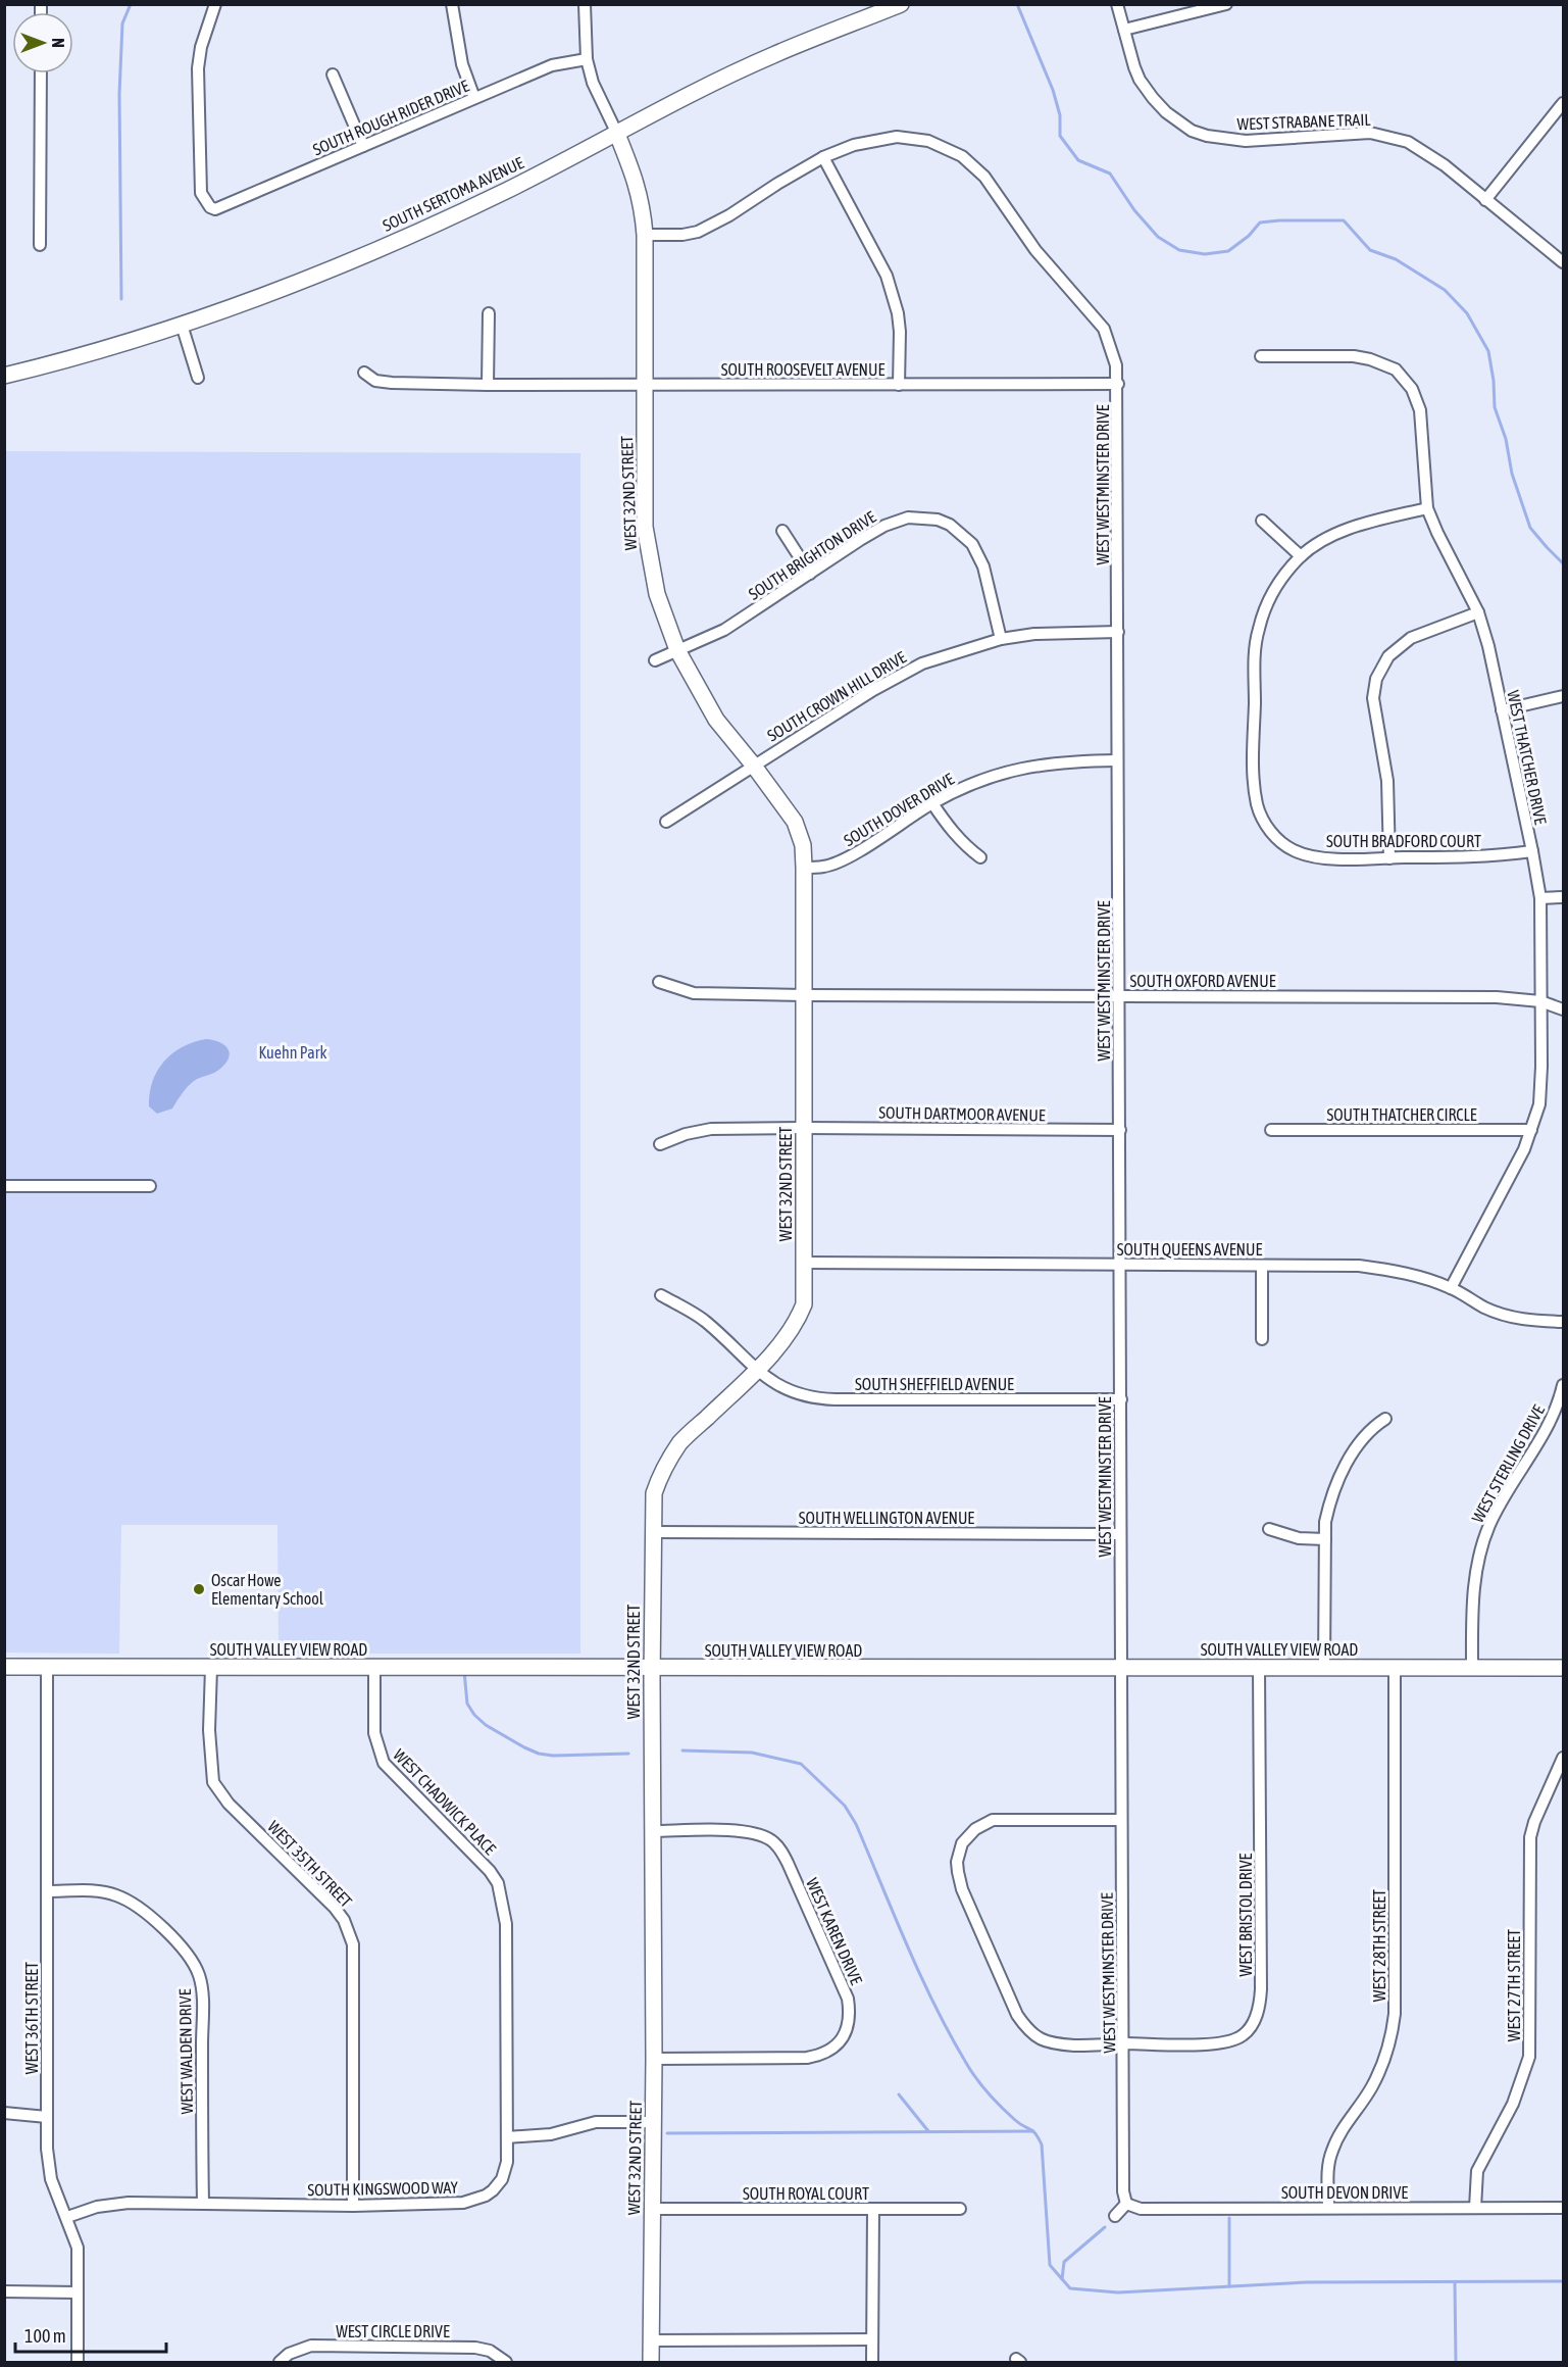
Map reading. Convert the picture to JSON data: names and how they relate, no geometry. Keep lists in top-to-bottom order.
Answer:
{
  "streets": {
    "street": [
      "SOUTH ROUGH RIDER DRIVE",
      "WEST STRABANE TRAIL",
      "SOUTH SERTOMA AVENUE",
      "SOUTH ROOSEVELT AVENUE",
      "WEST WESTMINSTER DRIVE",
      "WEST 32ND STREET",
      "SOUTH BRIGHTON DRIVE",
      "SOUTH CROWN HILL DRIVE",
      "WEST THATCHER DRIVE",
      "SOUTH DOVER DRIVE",
      "SOUTH BRADFORD COURT",
      "SOUTH OXFORD AVENUE",
      "SOUTH DARTMOOR AVENUE",
      "SOUTH THATCHER CIRCLE",
      "SOUTH QUEENS AVENUE",
      "SOUTH SHEFFIELD AVENUE",
      "WEST STERLING DRIVE",
      "SOUTH WELLINGTON AVENUE",
      "SOUTH VALLEY VIEW ROAD",
      "WEST CHADWICK PLACE",
      "WEST 35TH STREET",
      "WEST BRISTOL DRIVE",
      "WEST KAREN DRIVE",
      "WEST 28TH STREET",
      "WEST 27TH STREET",
      "WEST 36TH STREET",
      "WEST WALDEN DRIVE",
      "SOUTH KINGSWOOD WAY",
      "SOUTH DEVON DRIVE",
      "SOUTH ROYAL COURT",
      "WEST CIRCLE DRIVE"
    ]
  },
  "crossings": [
    ["SOUTH ROUGH RIDER DRIVE", "WEST 32ND STREET"],
    ["SOUTH SERTOMA AVENUE", "WEST 32ND STREET"],
    ["SOUTH ROOSEVELT AVENUE", "WEST WESTMINSTER DRIVE"],
    ["SOUTH ROOSEVELT AVENUE", "WEST 32ND STREET"],
    ["WEST WESTMINSTER DRIVE", "WEST 32ND STREET"],
    ["WEST WESTMINSTER DRIVE", "SOUTH CROWN HILL DRIVE"],
    ["WEST WESTMINSTER DRIVE", "SOUTH DOVER DRIVE"],
    ["WEST WESTMINSTER DRIVE", "SOUTH OXFORD AVENUE"],
    ["WEST WESTMINSTER DRIVE", "SOUTH DARTMOOR AVENUE"],
    ["WEST WESTMINSTER DRIVE", "SOUTH QUEENS AVENUE"],
    ["WEST WESTMINSTER DRIVE", "SOUTH SHEFFIELD AVENUE"],
    ["WEST WESTMINSTER DRIVE", "SOUTH WELLINGTON AVENUE"],
    ["WEST WESTMINSTER DRIVE", "SOUTH VALLEY VIEW ROAD"],
    ["WEST WESTMINSTER DRIVE", "WEST BRISTOL DRIVE"],
    ["WEST WESTMINSTER DRIVE", "SOUTH DEVON DRIVE"],
    ["WEST 32ND STREET", "SOUTH BRIGHTON DRIVE"],
    ["WEST 32ND STREET", "SOUTH CROWN HILL DRIVE"],
    ["WEST 32ND STREET", "SOUTH DOVER DRIVE"],
    ["WEST 32ND STREET", "SOUTH OXFORD AVENUE"],
    ["WEST 32ND STREET", "SOUTH DARTMOOR AVENUE"],
    ["WEST 32ND STREET", "SOUTH QUEENS AVENUE"],
    ["WEST 32ND STREET", "SOUTH SHEFFIELD AVENUE"],
    ["WEST 32ND STREET", "SOUTH WELLINGTON AVENUE"],
    ["WEST 32ND STREET", "SOUTH VALLEY VIEW ROAD"],
    ["WEST 32ND STREET", "WEST KAREN DRIVE"],
    ["WEST 32ND STREET", "SOUTH ROYAL COURT"],
    ["SOUTH BRIGHTON DRIVE", "SOUTH CROWN HILL DRIVE"],
    ["WEST THATCHER DRIVE", "SOUTH BRADFORD COURT"],
    ["WEST THATCHER DRIVE", "SOUTH OXFORD AVENUE"],
    ["WEST THATCHER DRIVE", "SOUTH THATCHER CIRCLE"],
    ["WEST THATCHER DRIVE", "SOUTH QUEENS AVENUE"],
    ["WEST STERLING DRIVE", "SOUTH VALLEY VIEW ROAD"],
    ["SOUTH VALLEY VIEW ROAD", "WEST CHADWICK PLACE"],
    ["SOUTH VALLEY VIEW ROAD", "WEST 35TH STREET"],
    ["SOUTH VALLEY VIEW ROAD", "WEST BRISTOL DRIVE"],
    ["SOUTH VALLEY VIEW ROAD", "WEST 28TH STREET"],
    ["SOUTH VALLEY VIEW ROAD", "WEST 36TH STREET"],
    ["WEST CHADWICK PLACE", "SOUTH KINGSWOOD WAY"],
    ["WEST 35TH STREET", "SOUTH KINGSWOOD WAY"],
    ["WEST 28TH STREET", "SOUTH DEVON DRIVE"],
    ["WEST 27TH STREET", "SOUTH DEVON DRIVE"],
    ["WEST 36TH STREET", "WEST WALDEN DRIVE"],
    ["WEST 36TH STREET", "SOUTH KINGSWOOD WAY"],
    ["WEST WALDEN DRIVE", "SOUTH KINGSWOOD WAY"]
  ],
  "parks": ["Kuehn Park"],
  "places": ["Oscar Howe Elementary School"],
  "scale_bar": "100 m",
  "north": "right"
}
